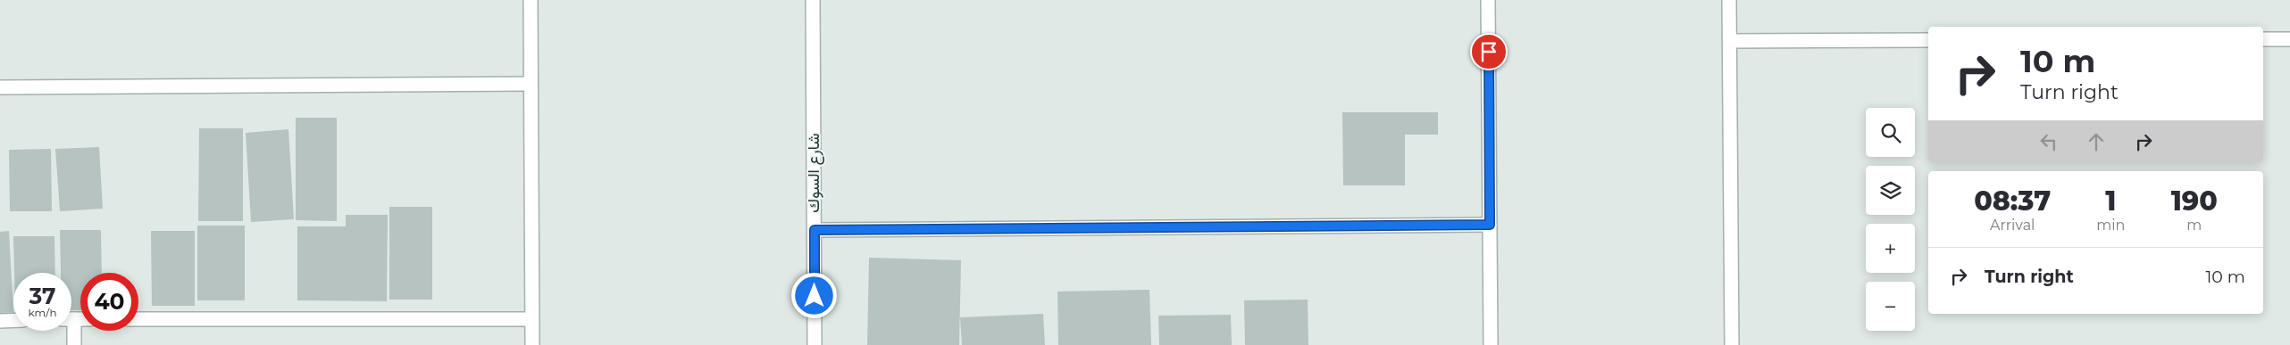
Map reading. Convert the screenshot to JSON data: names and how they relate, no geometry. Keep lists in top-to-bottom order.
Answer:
{
  "streets": {
    "street": ["شارع السوك"]
  },
  "page": {
    "turn": ["10 m", "Turn right"],
    "map_buttons": ["+", "−"],
    "eta": [
      "08:37",
      "Arrival",
      "1",
      "min",
      "190",
      "m"
    ],
    "list": [
      {
        "name": "Turn right",
        "value": "10 m"
      }
    ],
    "speed": "37 km/h",
    "limit": "40"
  }
}
